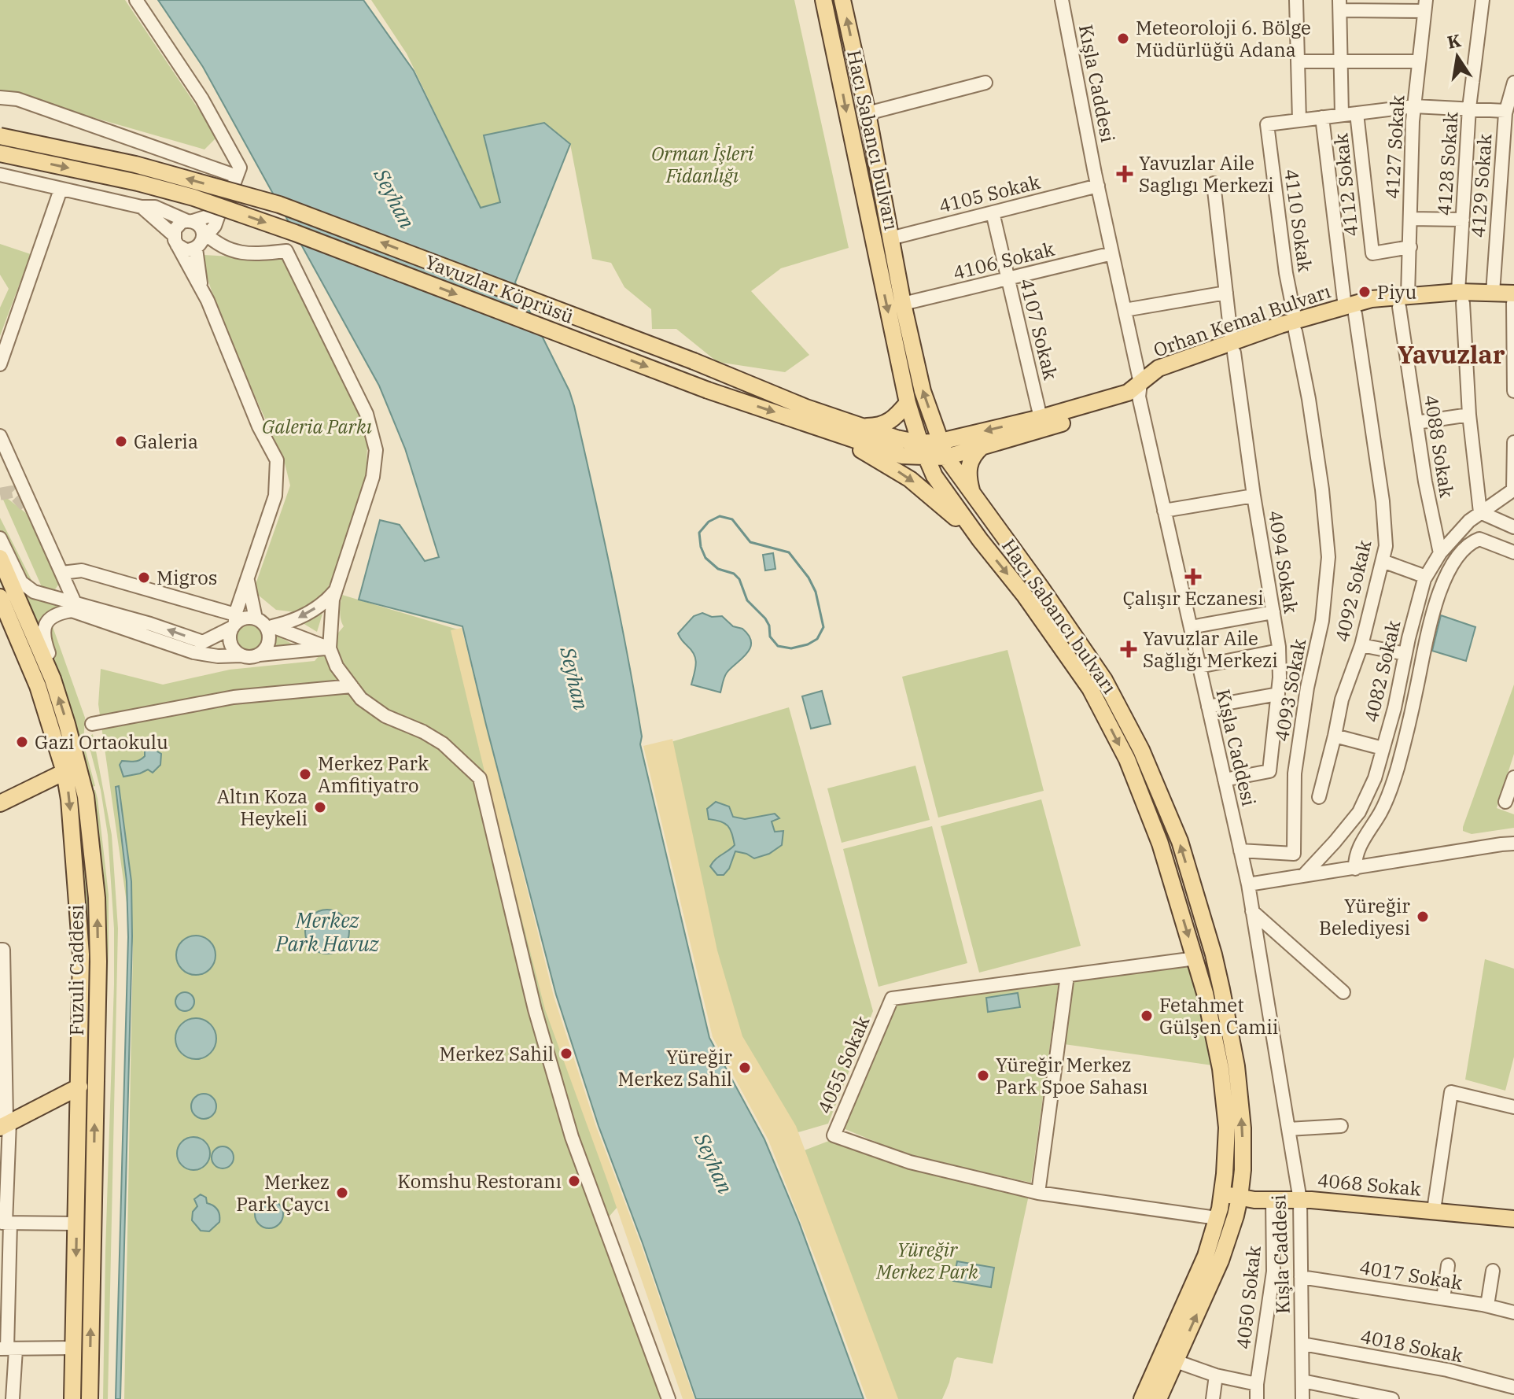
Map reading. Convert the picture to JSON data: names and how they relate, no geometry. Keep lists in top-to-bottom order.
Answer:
{
  "streets": {
    "main road": [
      "Hacı Sabancı bulvarı",
      "Yavuzlar Köprüsü",
      "Orhan Kemal Bulvarı",
      "Fuzuli Caddesi",
      "4068 Sokak"
    ],
    "street": [
      "Kışla Caddesi",
      "4127 Sokak",
      "4128 Sokak",
      "4112 Sokak",
      "4129 Sokak",
      "4105 Sokak",
      "4110 Sokak",
      "4106 Sokak",
      "4107 Sokak",
      "4088 Sokak",
      "4094 Sokak",
      "4092 Sokak",
      "4082 Sokak",
      "4093 Sokak",
      "4055 Sokak",
      "4017 Sokak",
      "4050 Sokak",
      "4018 Sokak"
    ]
  },
  "crossings": [
    ["Kışla Caddesi", "4105 Sokak"],
    ["Kışla Caddesi", "4106 Sokak"],
    ["Kışla Caddesi", "Orhan Kemal Bulvarı"],
    ["Kışla Caddesi", "4094 Sokak"],
    ["Kışla Caddesi", "4093 Sokak"],
    ["Kışla Caddesi", "4068 Sokak"],
    ["Kışla Caddesi", "4017 Sokak"],
    ["Kışla Caddesi", "4018 Sokak"],
    ["Hacı Sabancı bulvarı", "4105 Sokak"],
    ["Hacı Sabancı bulvarı", "4106 Sokak"],
    ["Hacı Sabancı bulvarı", "Yavuzlar Köprüsü"],
    ["Hacı Sabancı bulvarı", "Orhan Kemal Bulvarı"],
    ["Hacı Sabancı bulvarı", "4055 Sokak"],
    ["Hacı Sabancı bulvarı", "4068 Sokak"],
    ["4127 Sokak", "4112 Sokak"],
    ["4127 Sokak", "Orhan Kemal Bulvarı"],
    ["4127 Sokak", "4088 Sokak"],
    ["4128 Sokak", "Orhan Kemal Bulvarı"],
    ["4128 Sokak", "4082 Sokak"],
    ["4129 Sokak", "Orhan Kemal Bulvarı"],
    ["4105 Sokak", "4107 Sokak"],
    ["4110 Sokak", "Orhan Kemal Bulvarı"],
    ["4110 Sokak", "4093 Sokak"],
    ["4106 Sokak", "4107 Sokak"],
    ["Yavuzlar Köprüsü", "Orhan Kemal Bulvarı"],
    ["Orhan Kemal Bulvarı", "4107 Sokak"],
    ["Orhan Kemal Bulvarı", "4088 Sokak"],
    ["Orhan Kemal Bulvarı", "4094 Sokak"],
    ["Orhan Kemal Bulvarı", "4092 Sokak"],
    ["Orhan Kemal Bulvarı", "4093 Sokak"],
    ["4088 Sokak", "4082 Sokak"],
    ["4068 Sokak", "4050 Sokak"]
  ],
  "districts": ["Yavuzlar"],
  "water": ["Seyhan", "Merkez Park Havuz"],
  "parks": ["Orman İşleri Fidanlığı", "Galeria Parkı", "Yüreğir Merkez Park"],
  "places": {
    "other": [
      "Meteoroloji 6. Bölge Müdürlüğü Adana",
      "Piyu",
      "Galeria",
      "Migros",
      "Gazi Ortaokulu",
      "Merkez Park Amfitiyatro",
      "Altın Koza Heykeli",
      "Yüreğir Belediyesi",
      "Fetahmet Gülşen Camii",
      "Merkez Sahil",
      "Yüreğir Merkez Sahil",
      "Yüreğir Merkez Park Spoe Sahası",
      "Komshu Restoranı",
      "Merkez Park Çaycı"
    ],
    "health": ["Yavuzlar Aile Saglıgı Merkezi", "Çalışır Eczanesi", "Yavuzlar Aile Sağlığı Merkezi"]
  },
  "north": "top"
}
